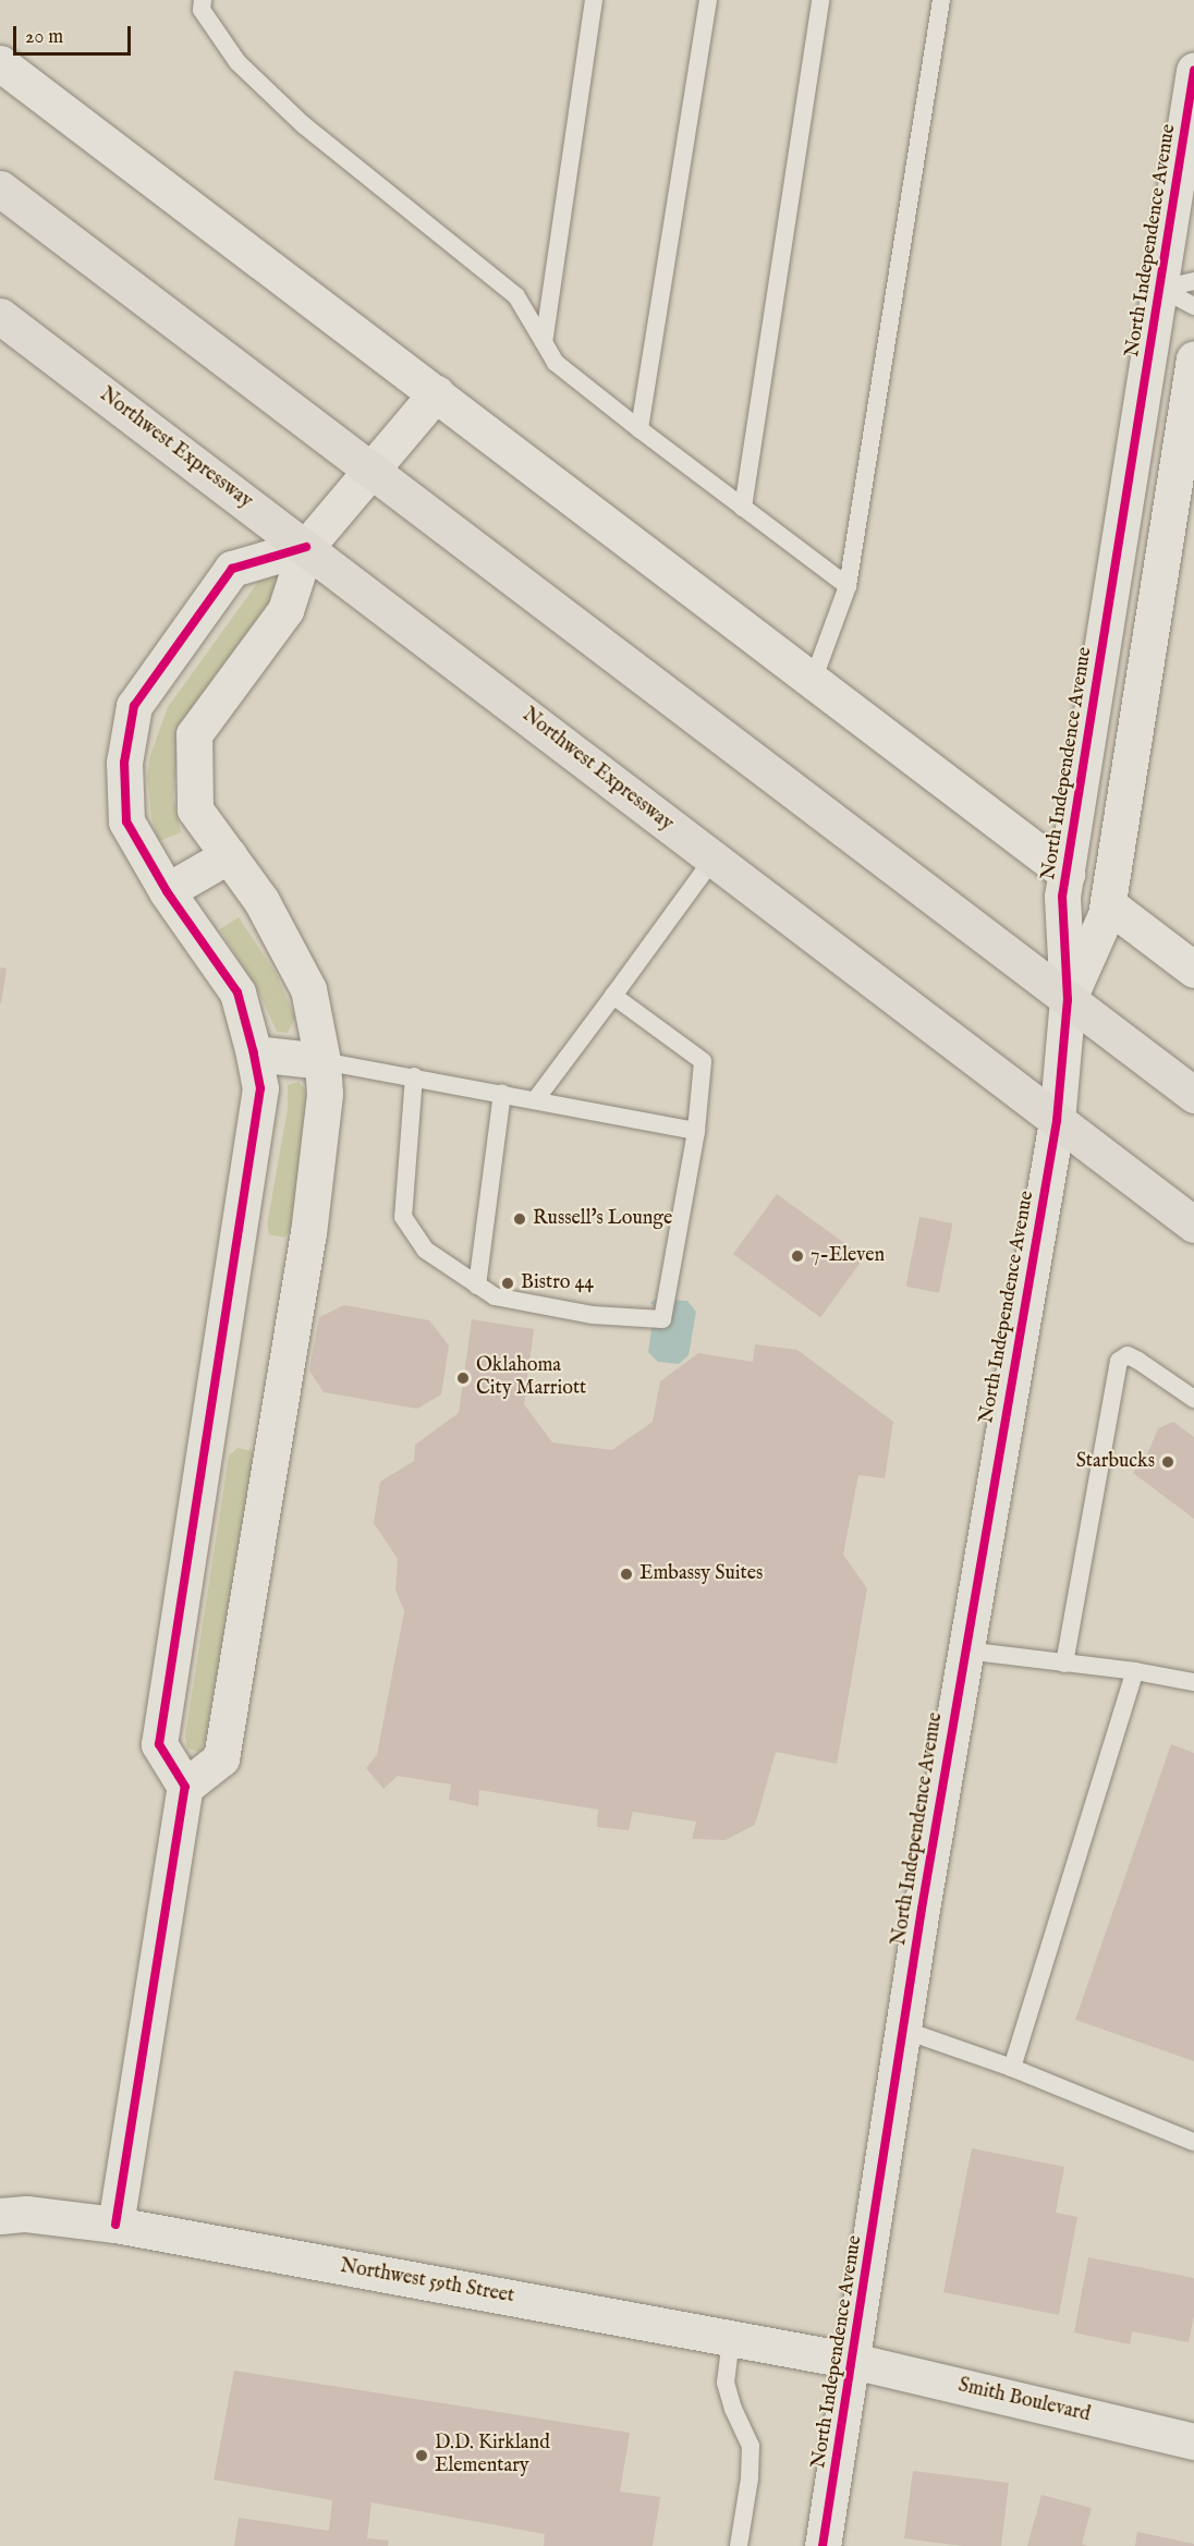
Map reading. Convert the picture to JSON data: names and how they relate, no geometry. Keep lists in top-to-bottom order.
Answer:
{
  "streets": {
    "highway": ["Northwest Expressway"],
    "street": ["North Independence Avenue", "Northwest 59th Street", "Smith Boulevard"]
  },
  "crossings": [
    ["North Independence Avenue", "Northwest Expressway"],
    ["North Independence Avenue", "Northwest 59th Street"],
    ["North Independence Avenue", "Smith Boulevard"],
    ["Northwest 59th Street", "Smith Boulevard"]
  ],
  "places": [
    "Russell's Lounge",
    "7-Eleven",
    "Bistro 44",
    "Oklahoma City Marriott",
    "Starbucks",
    "Embassy Suites",
    "D.D. Kirkland Elementary"
  ],
  "scale_bar": "20 m"
}
